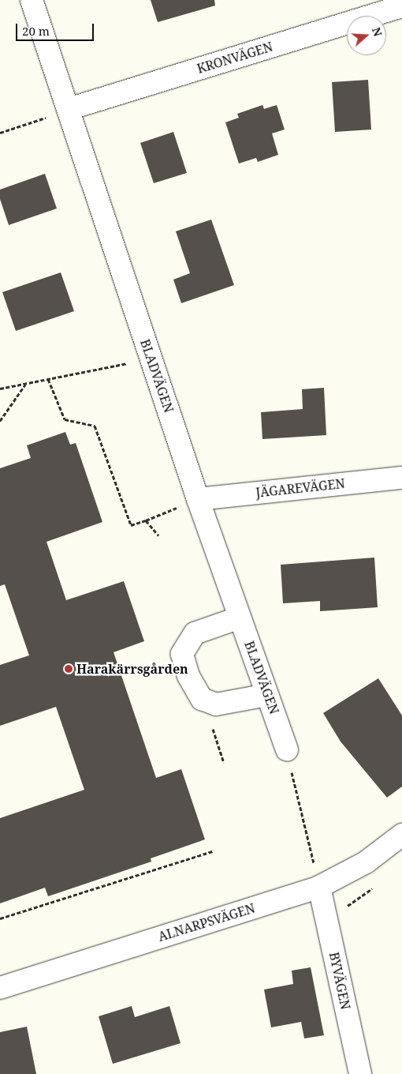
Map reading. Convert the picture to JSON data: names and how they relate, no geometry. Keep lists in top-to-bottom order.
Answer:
{
  "streets": {
    "street": [
      "KRONVÄGEN",
      "BLADVÄGEN",
      "JÄGAREVÄGEN",
      "ALNARPSVÄGEN",
      "BYVÄGEN"
    ]
  },
  "crossings": [
    ["KRONVÄGEN", "BLADVÄGEN"],
    ["BLADVÄGEN", "JÄGAREVÄGEN"],
    ["ALNARPSVÄGEN", "BYVÄGEN"]
  ],
  "places": ["Harakärrsgården"],
  "scale_bar": "20 m",
  "north": "right"
}
